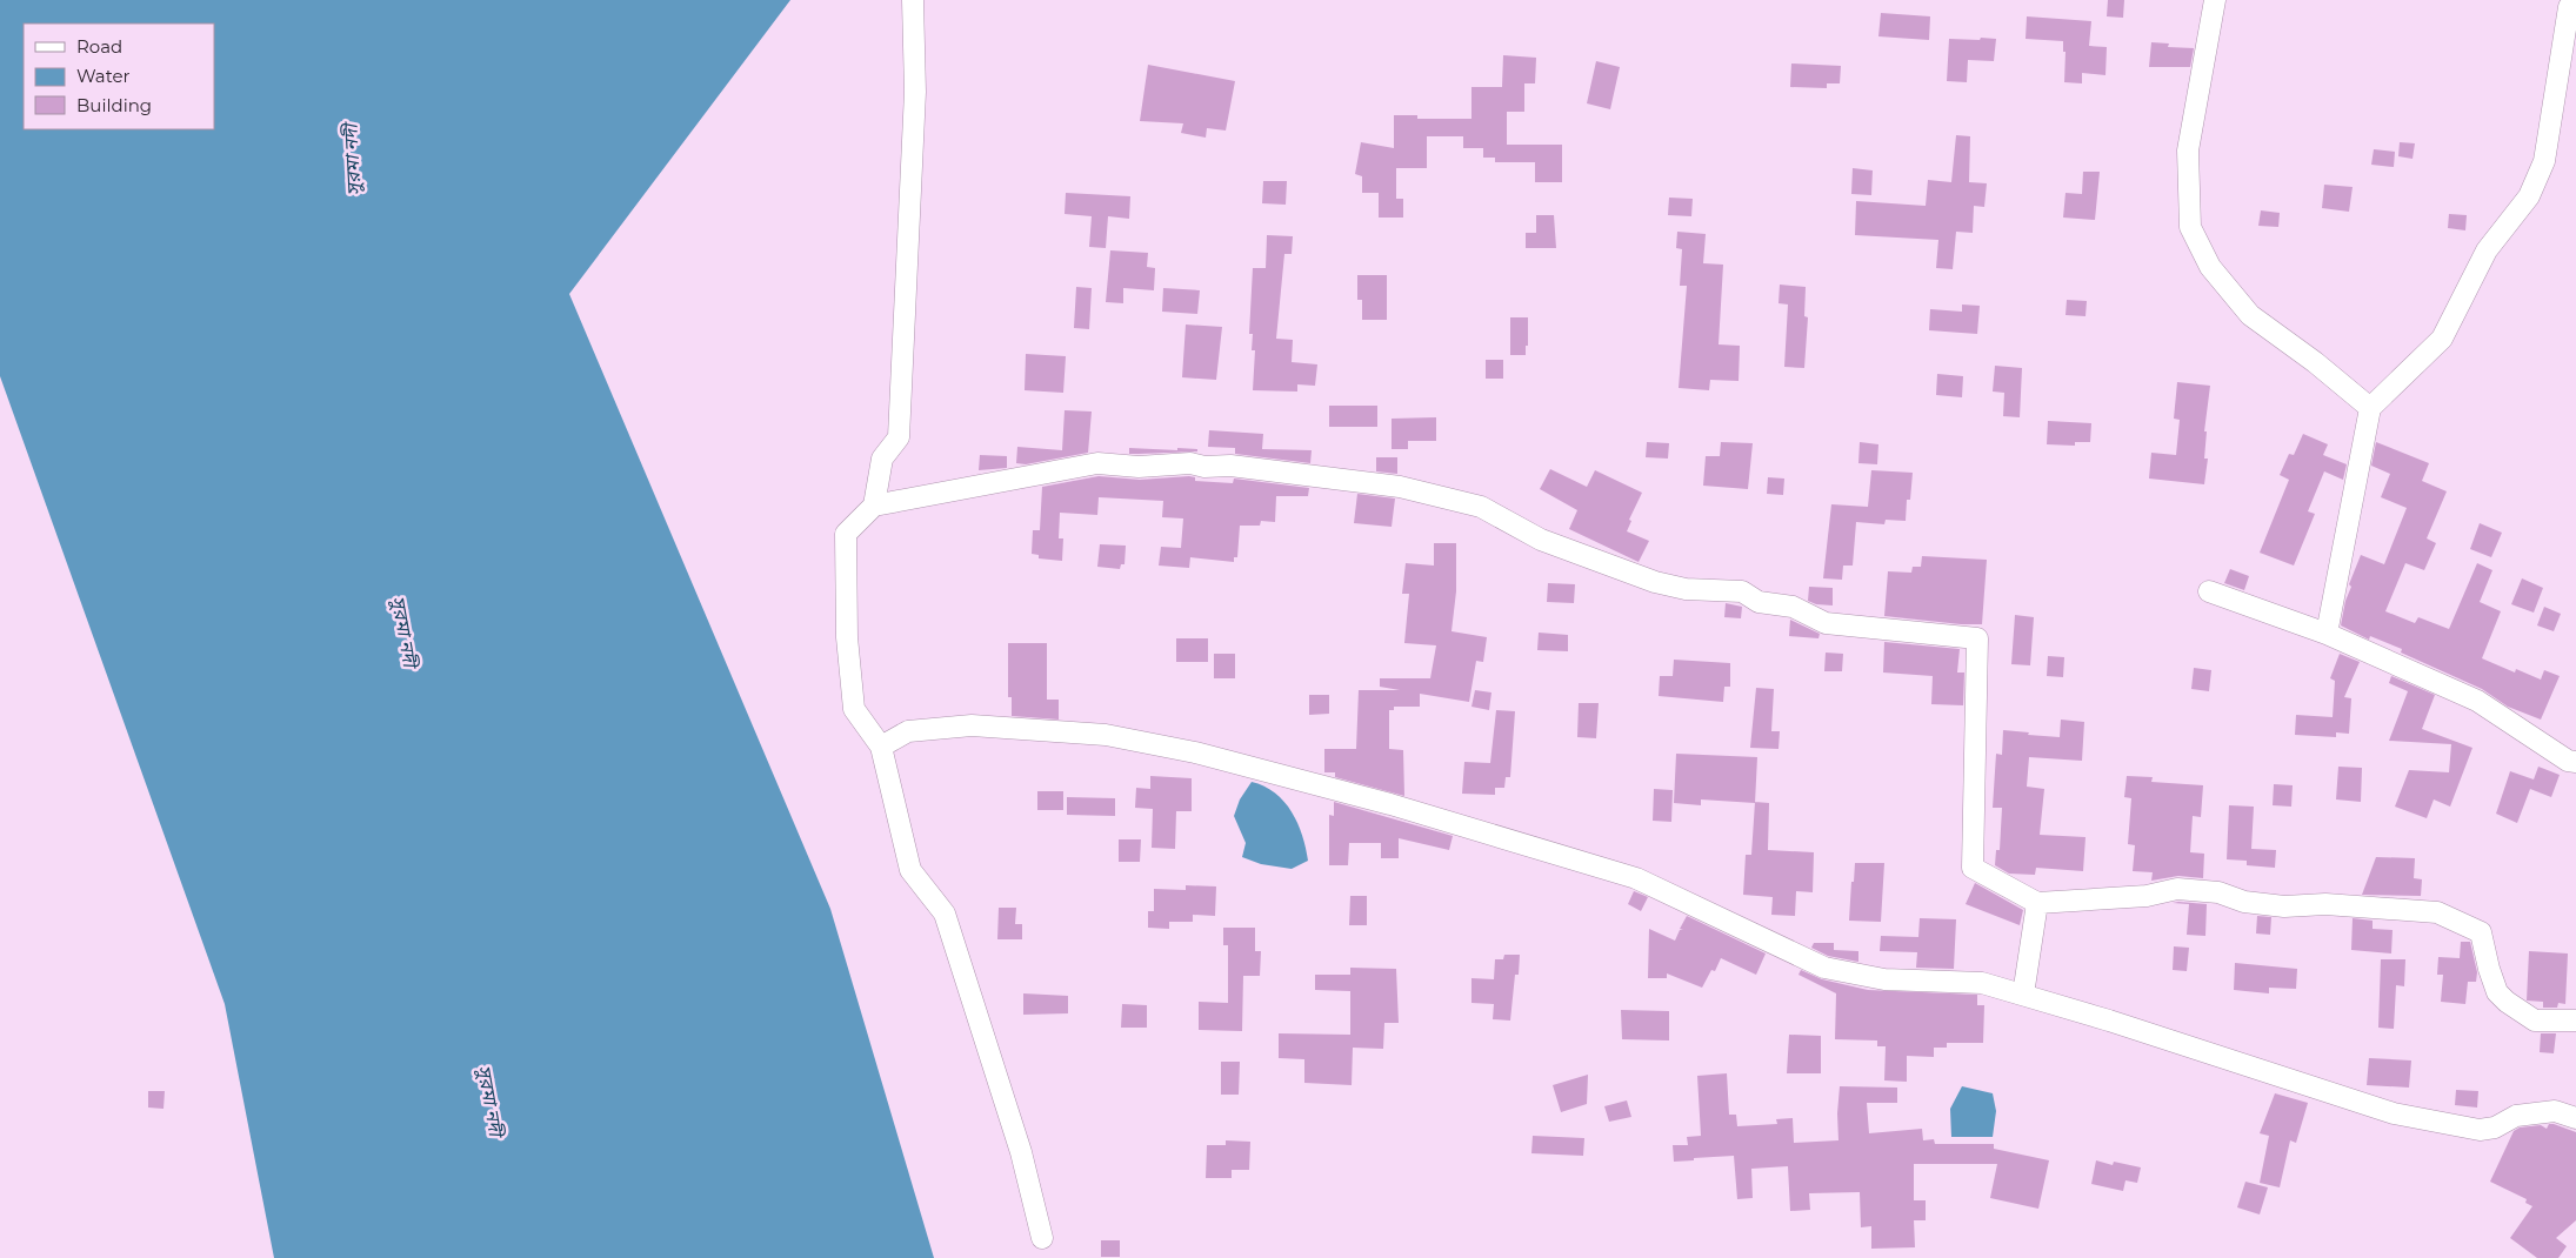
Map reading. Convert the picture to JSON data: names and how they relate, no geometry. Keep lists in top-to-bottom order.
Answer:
{
  "water": ["সুরমা নদী"],
  "legend": ["Road", "Water", "Building"]
}
